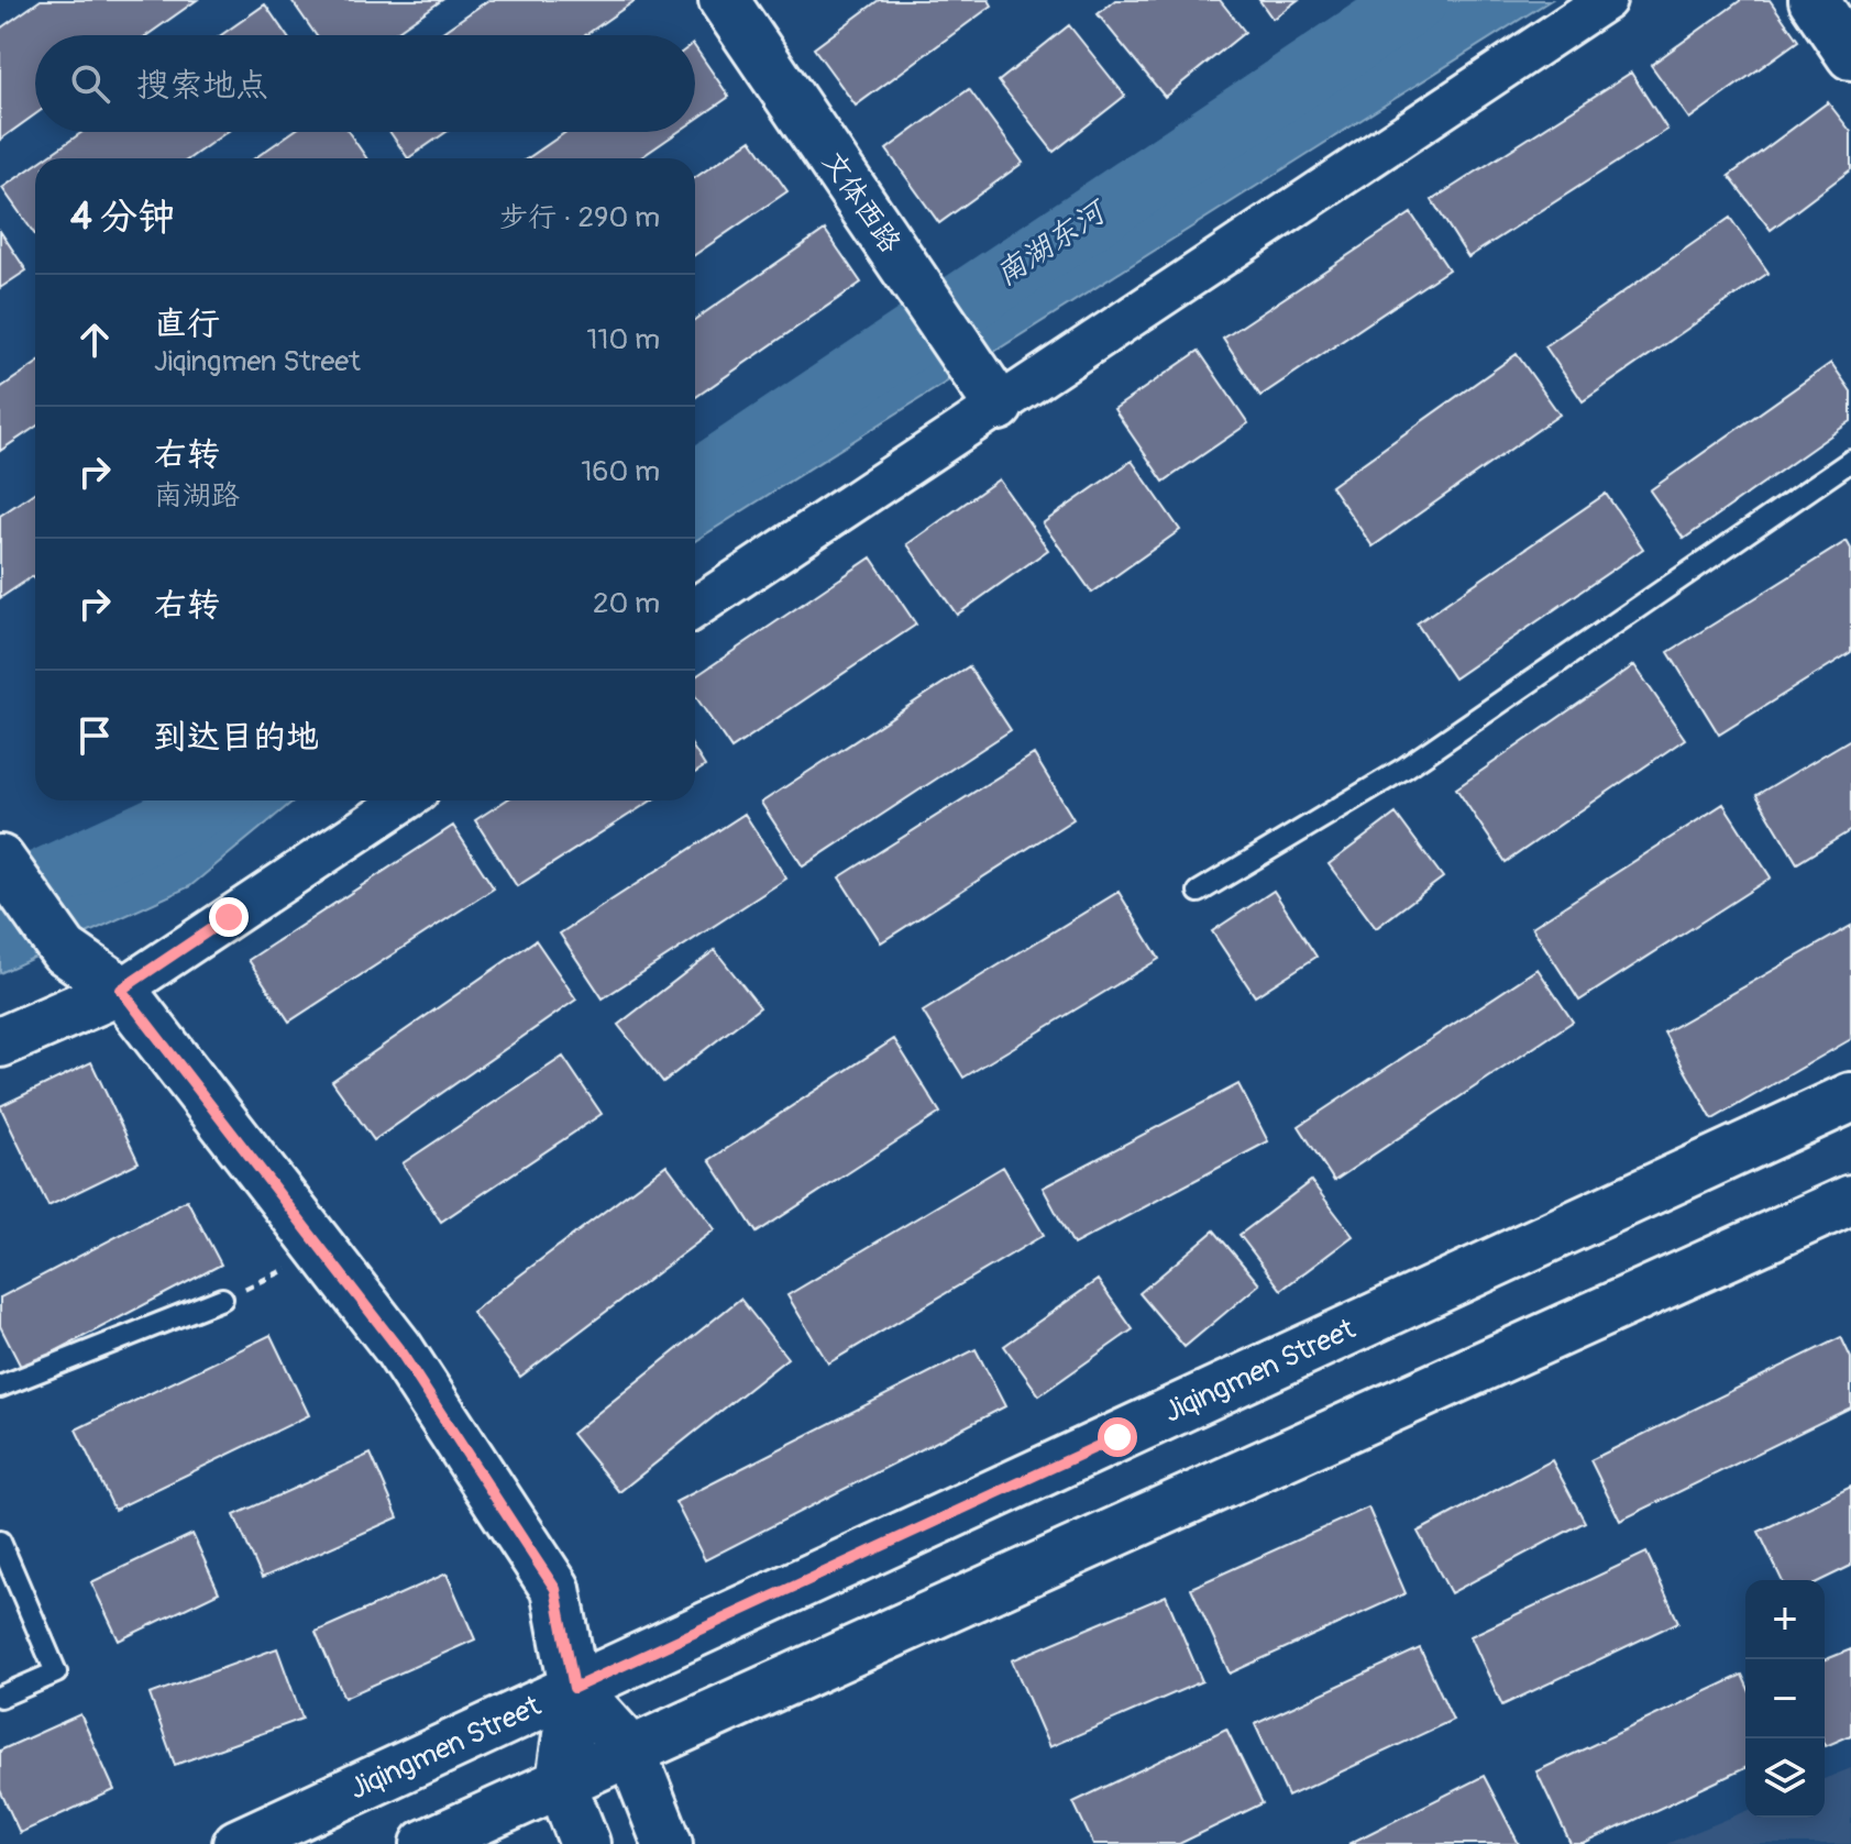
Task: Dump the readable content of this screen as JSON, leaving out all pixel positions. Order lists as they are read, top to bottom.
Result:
{
  "streets": {
    "main road": ["文体西路", "Jiqingmen Street"]
  },
  "water": ["南湖东河"],
  "page": {
    "search": "搜索地点",
    "heading": ["4 分钟", "步行 · 290 m"],
    "list": [
      ["直行", "Jiqingmen Street", "110 m"],
      ["右转", "南湖路", "160 m"],
      ["右转", "20 m"],
      "到达目的地"
    ],
    "map_buttons": ["+", "−"]
  }
}
